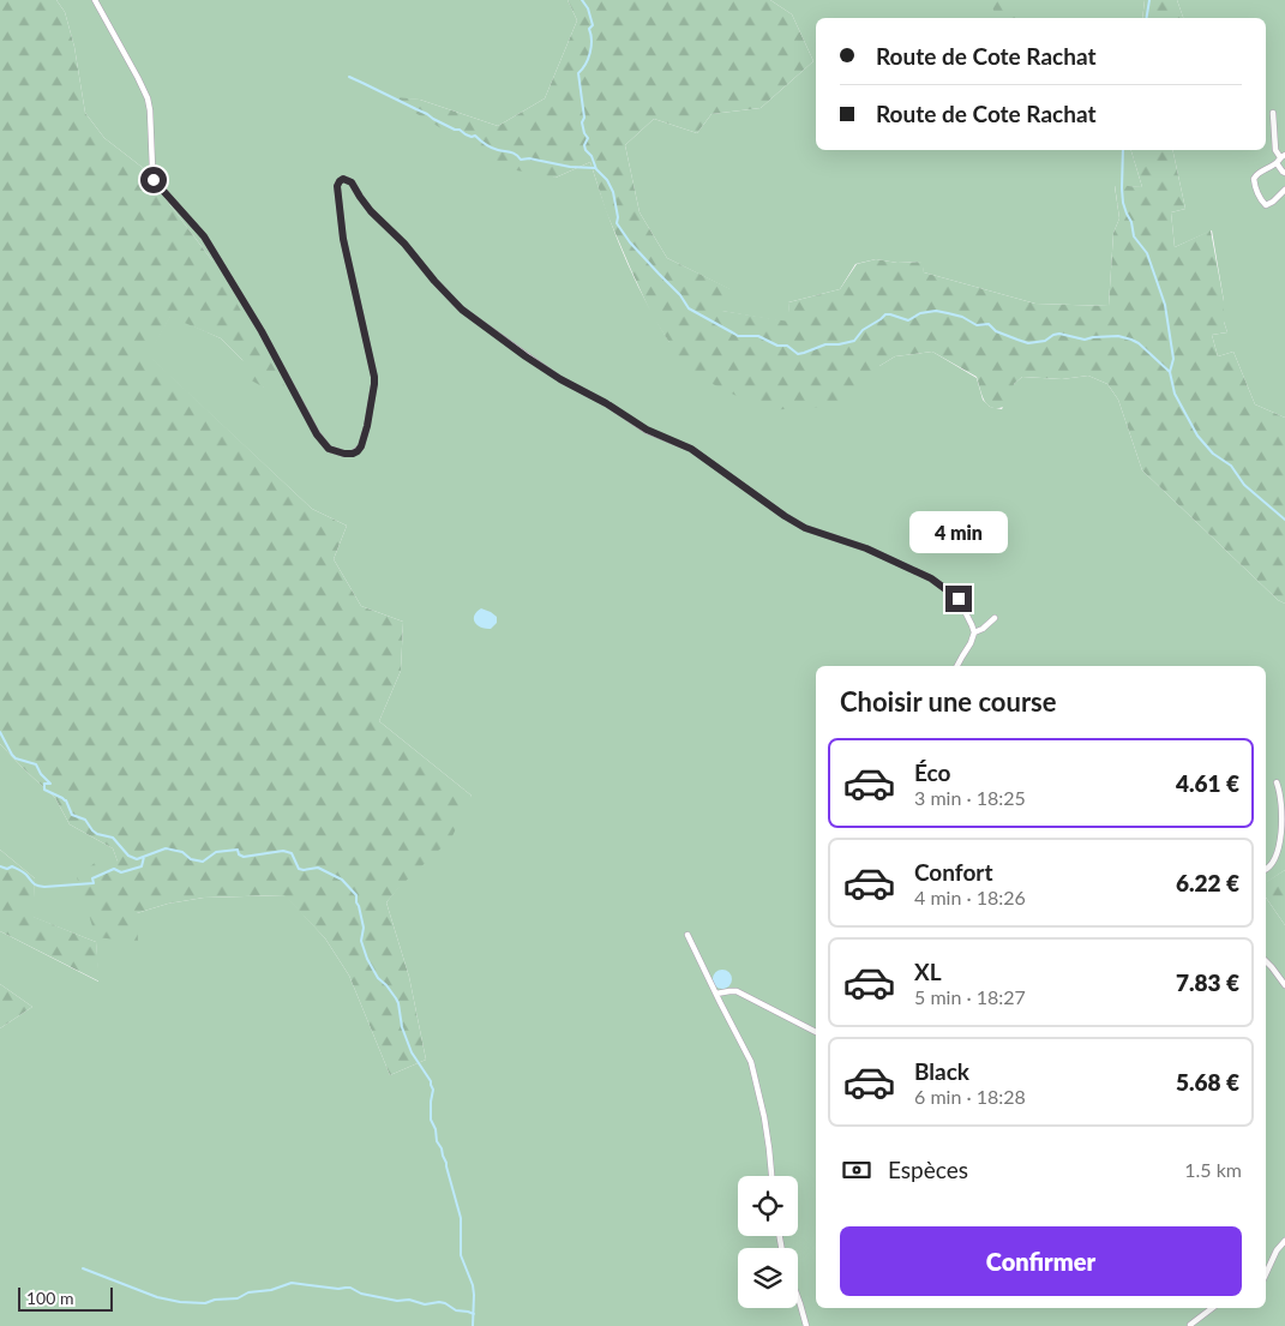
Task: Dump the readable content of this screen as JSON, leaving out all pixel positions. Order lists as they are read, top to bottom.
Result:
{
  "scale_bar": "100 m",
  "page": {
    "banner": ["Route de Cote Rachat", "Route de Cote Rachat"],
    "bubble": "4 min",
    "heading": "Choisir une course",
    "list": [
      {
        "name": "Éco",
        "note": "3 min · 18:25",
        "value": "4.61 €"
      },
      {
        "name": "Confort",
        "note": "4 min · 18:26",
        "value": "6.22 €"
      },
      {
        "name": "XL",
        "note": "5 min · 18:27",
        "value": "7.83 €"
      },
      {
        "name": "Black",
        "note": "6 min · 18:28",
        "value": "5.68 €"
      }
    ],
    "pay": ["Espèces", "1.5 km"],
    "buttons": "Confirmer",
    "scale": "100 m"
  }
}
